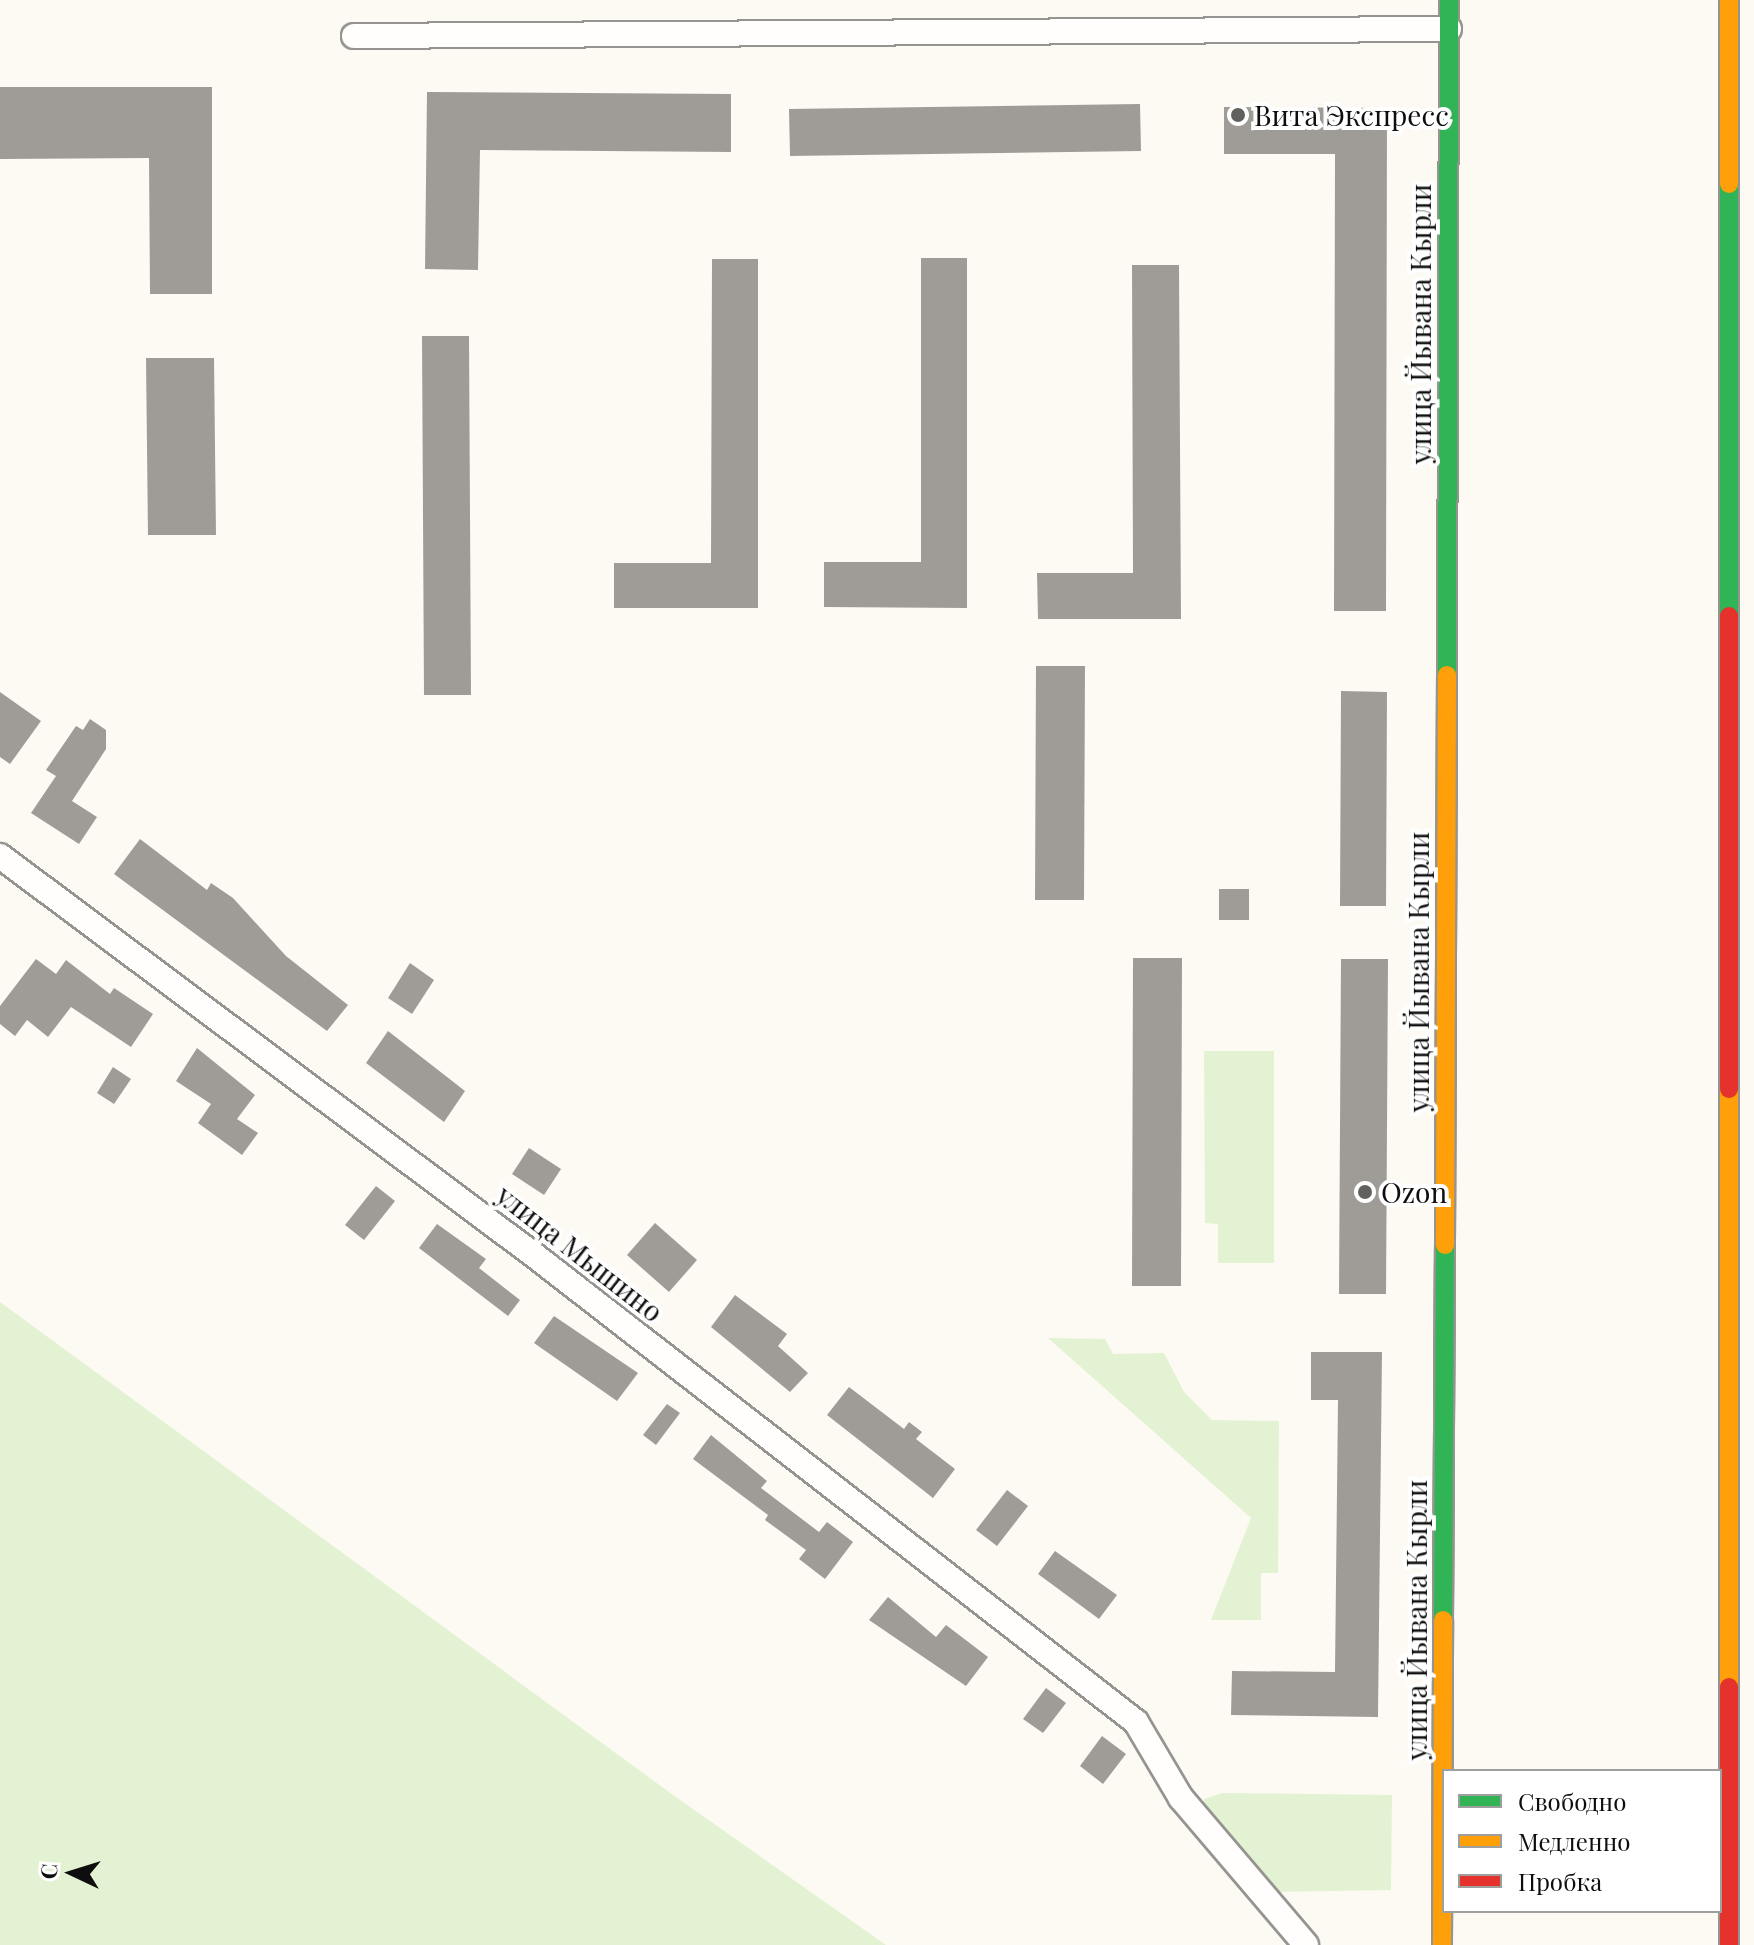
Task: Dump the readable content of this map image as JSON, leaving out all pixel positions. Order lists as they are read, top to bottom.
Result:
{
  "streets": {
    "street": ["улица Йывана Кырли", "улица Мышино"]
  },
  "places": ["Вита Экспресс", "Ozon"],
  "legend": ["Свободно", "Медленно", "Пробка"],
  "north": "left"
}
